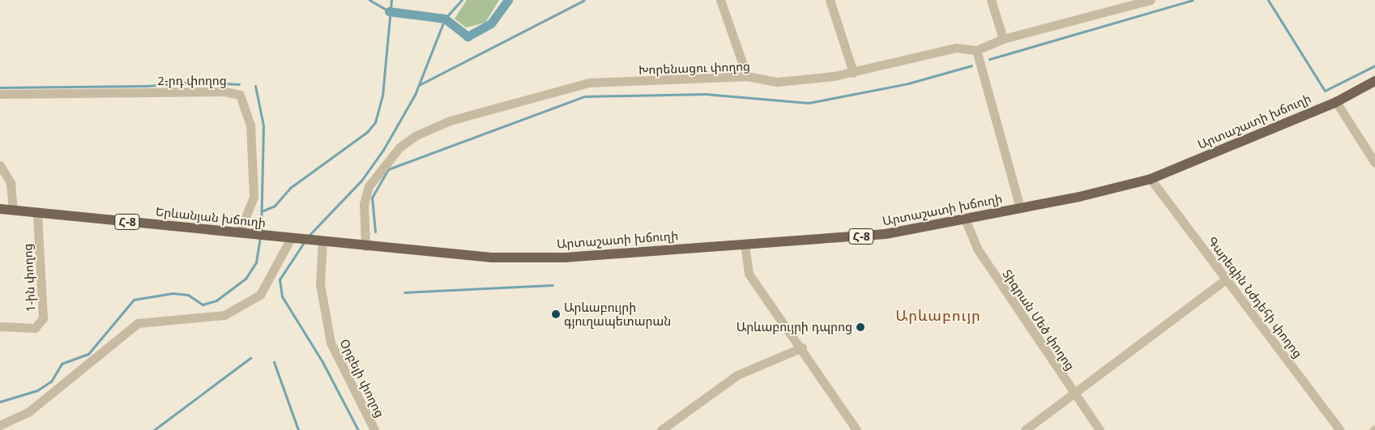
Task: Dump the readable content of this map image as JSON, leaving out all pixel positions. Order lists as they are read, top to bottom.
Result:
{
  "streets": {
    "main road": ["Արտաշատի խճուղի", "Երևանյան խճուղի", "Հ-8"],
    "street": [
      "Խորենացու փողոց",
      "2-րդ փողոց",
      "1-ին փողոց",
      "Գարեգին Նժդեհի փողոց",
      "Տիգրան Մեծ փողոց",
      "Օրբելի փողոց"
    ]
  },
  "crossings": [
    ["Խորենացու փողոց", "Արտաշատի խճուղի"],
    ["2-րդ փողոց", "Երևանյան խճուղի"],
    ["Արտաշատի խճուղի", "Երևանյան խճուղի"],
    ["Արտաշատի խճուղի", "Գարեգին Նժդեհի փողոց"],
    ["Արտաշատի խճուղի", "Տիգրան Մեծ փողոց"],
    ["Արտաշատի խճուղի", "Օրբելի փողոց"],
    ["Երևանյան խճուղի", "1-ին փողոց"],
    ["Երևանյան խճուղի", "Օրբելի փողոց"]
  ],
  "districts": ["Արևաբույր"],
  "places": ["Արևաբույրի գյուղապետարան", "Արևաբույրի դպրոց"]
}
